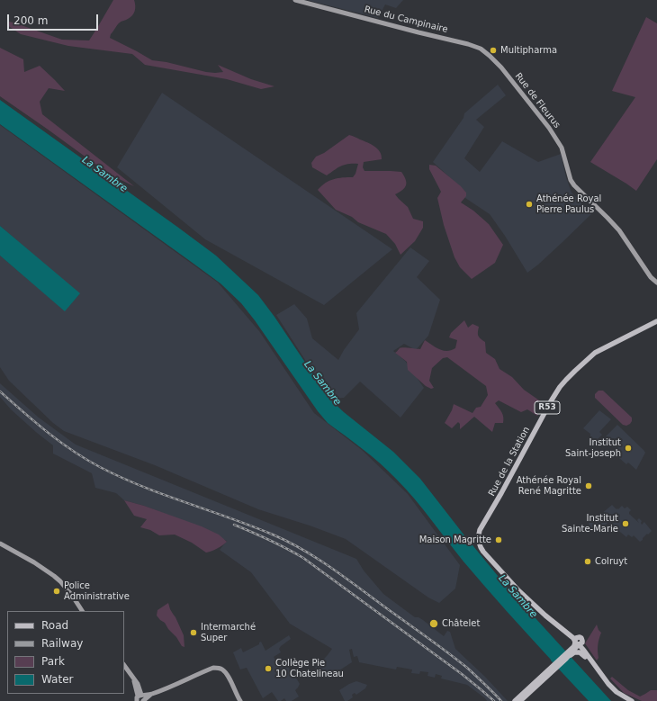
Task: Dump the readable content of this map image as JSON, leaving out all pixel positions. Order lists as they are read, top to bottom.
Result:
{
  "streets": {
    "main road": [
      "Rue du Campinaire",
      "Rue de Fleurus",
      "R53",
      "Rue de la Station"
    ]
  },
  "crossings": [
    ["Rue du Campinaire", "Rue de Fleurus"],
    ["R53", "Rue de la Station"]
  ],
  "water": ["La Sambre"],
  "places": [
    "Multipharma",
    "Athénée Royal Pierre Paulus",
    "Institut Saint-joseph",
    "Athénée Royal René Magritte",
    "Institut Sainte-Marie",
    "Maison Magritte",
    "Colruyt",
    "Police Administrative",
    "Châtelet",
    "Intermarché Super",
    "Collège Pie 10 Chatelineau"
  ],
  "legend": [
    "Road",
    "Railway",
    "Park",
    "Water"
  ],
  "scale_bar": "200 m"
}
